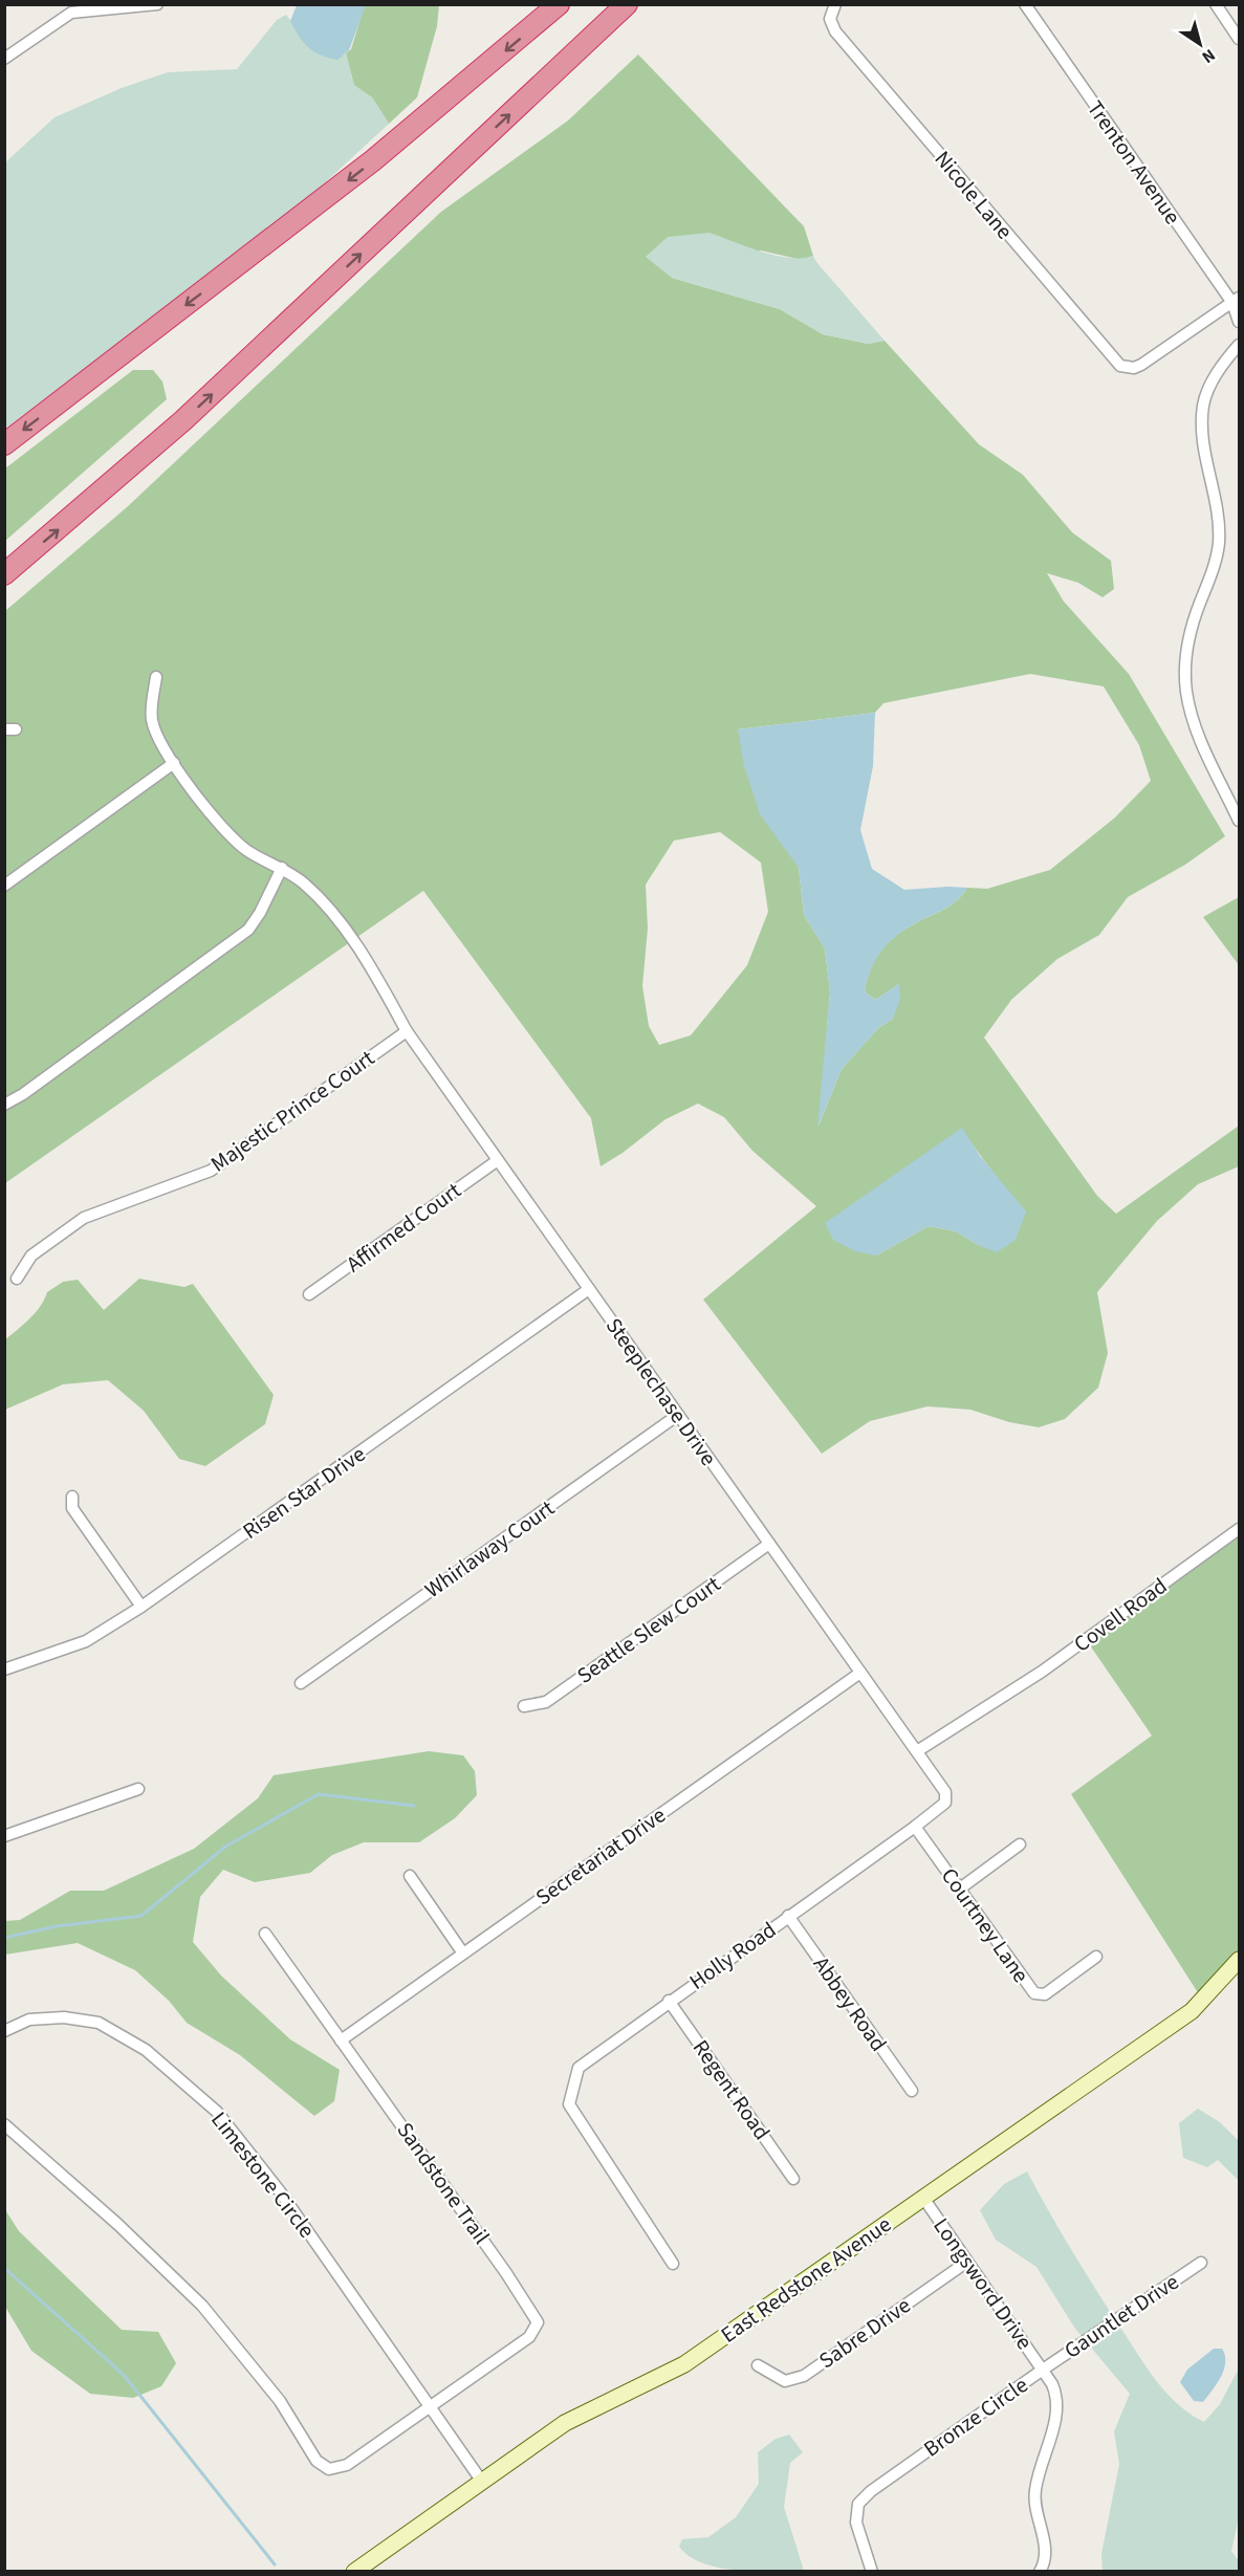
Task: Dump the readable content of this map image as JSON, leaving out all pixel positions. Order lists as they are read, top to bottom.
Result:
{
  "streets": {
    "street": [
      "Trenton Avenue",
      "Nicole Lane",
      "Majestic Prince Court",
      "Affirmed Court",
      "Steeplechase Drive",
      "Risen Star Drive",
      "Whirlaway Court",
      "Covell Road",
      "Seattle Slew Court",
      "Secretariat Drive",
      "Courtney Lane",
      "Holly Road",
      "Abbey Road",
      "Regent Road",
      "Limestone Circle",
      "Sandstone Trail",
      "East Redstone Avenue",
      "Longsword Drive",
      "Gauntlet Drive",
      "Sabre Drive",
      "Bronze Circle"
    ]
  },
  "crossings": [
    ["Trenton Avenue", "Nicole Lane"],
    ["Majestic Prince Court", "Steeplechase Drive"],
    ["Affirmed Court", "Steeplechase Drive"],
    ["Steeplechase Drive", "Risen Star Drive"],
    ["Steeplechase Drive", "Whirlaway Court"],
    ["Steeplechase Drive", "Covell Road"],
    ["Steeplechase Drive", "Seattle Slew Court"],
    ["Steeplechase Drive", "Secretariat Drive"],
    ["Steeplechase Drive", "Holly Road"],
    ["Covell Road", "Holly Road"],
    ["Secretariat Drive", "Sandstone Trail"],
    ["Courtney Lane", "Holly Road"],
    ["Holly Road", "Abbey Road"],
    ["Holly Road", "Regent Road"],
    ["Limestone Circle", "Sandstone Trail"],
    ["Limestone Circle", "East Redstone Avenue"],
    ["East Redstone Avenue", "Longsword Drive"],
    ["Longsword Drive", "Gauntlet Drive"],
    ["Longsword Drive", "Sabre Drive"],
    ["Longsword Drive", "Bronze Circle"],
    ["Gauntlet Drive", "Bronze Circle"]
  ],
  "north": "bottom right"
}
